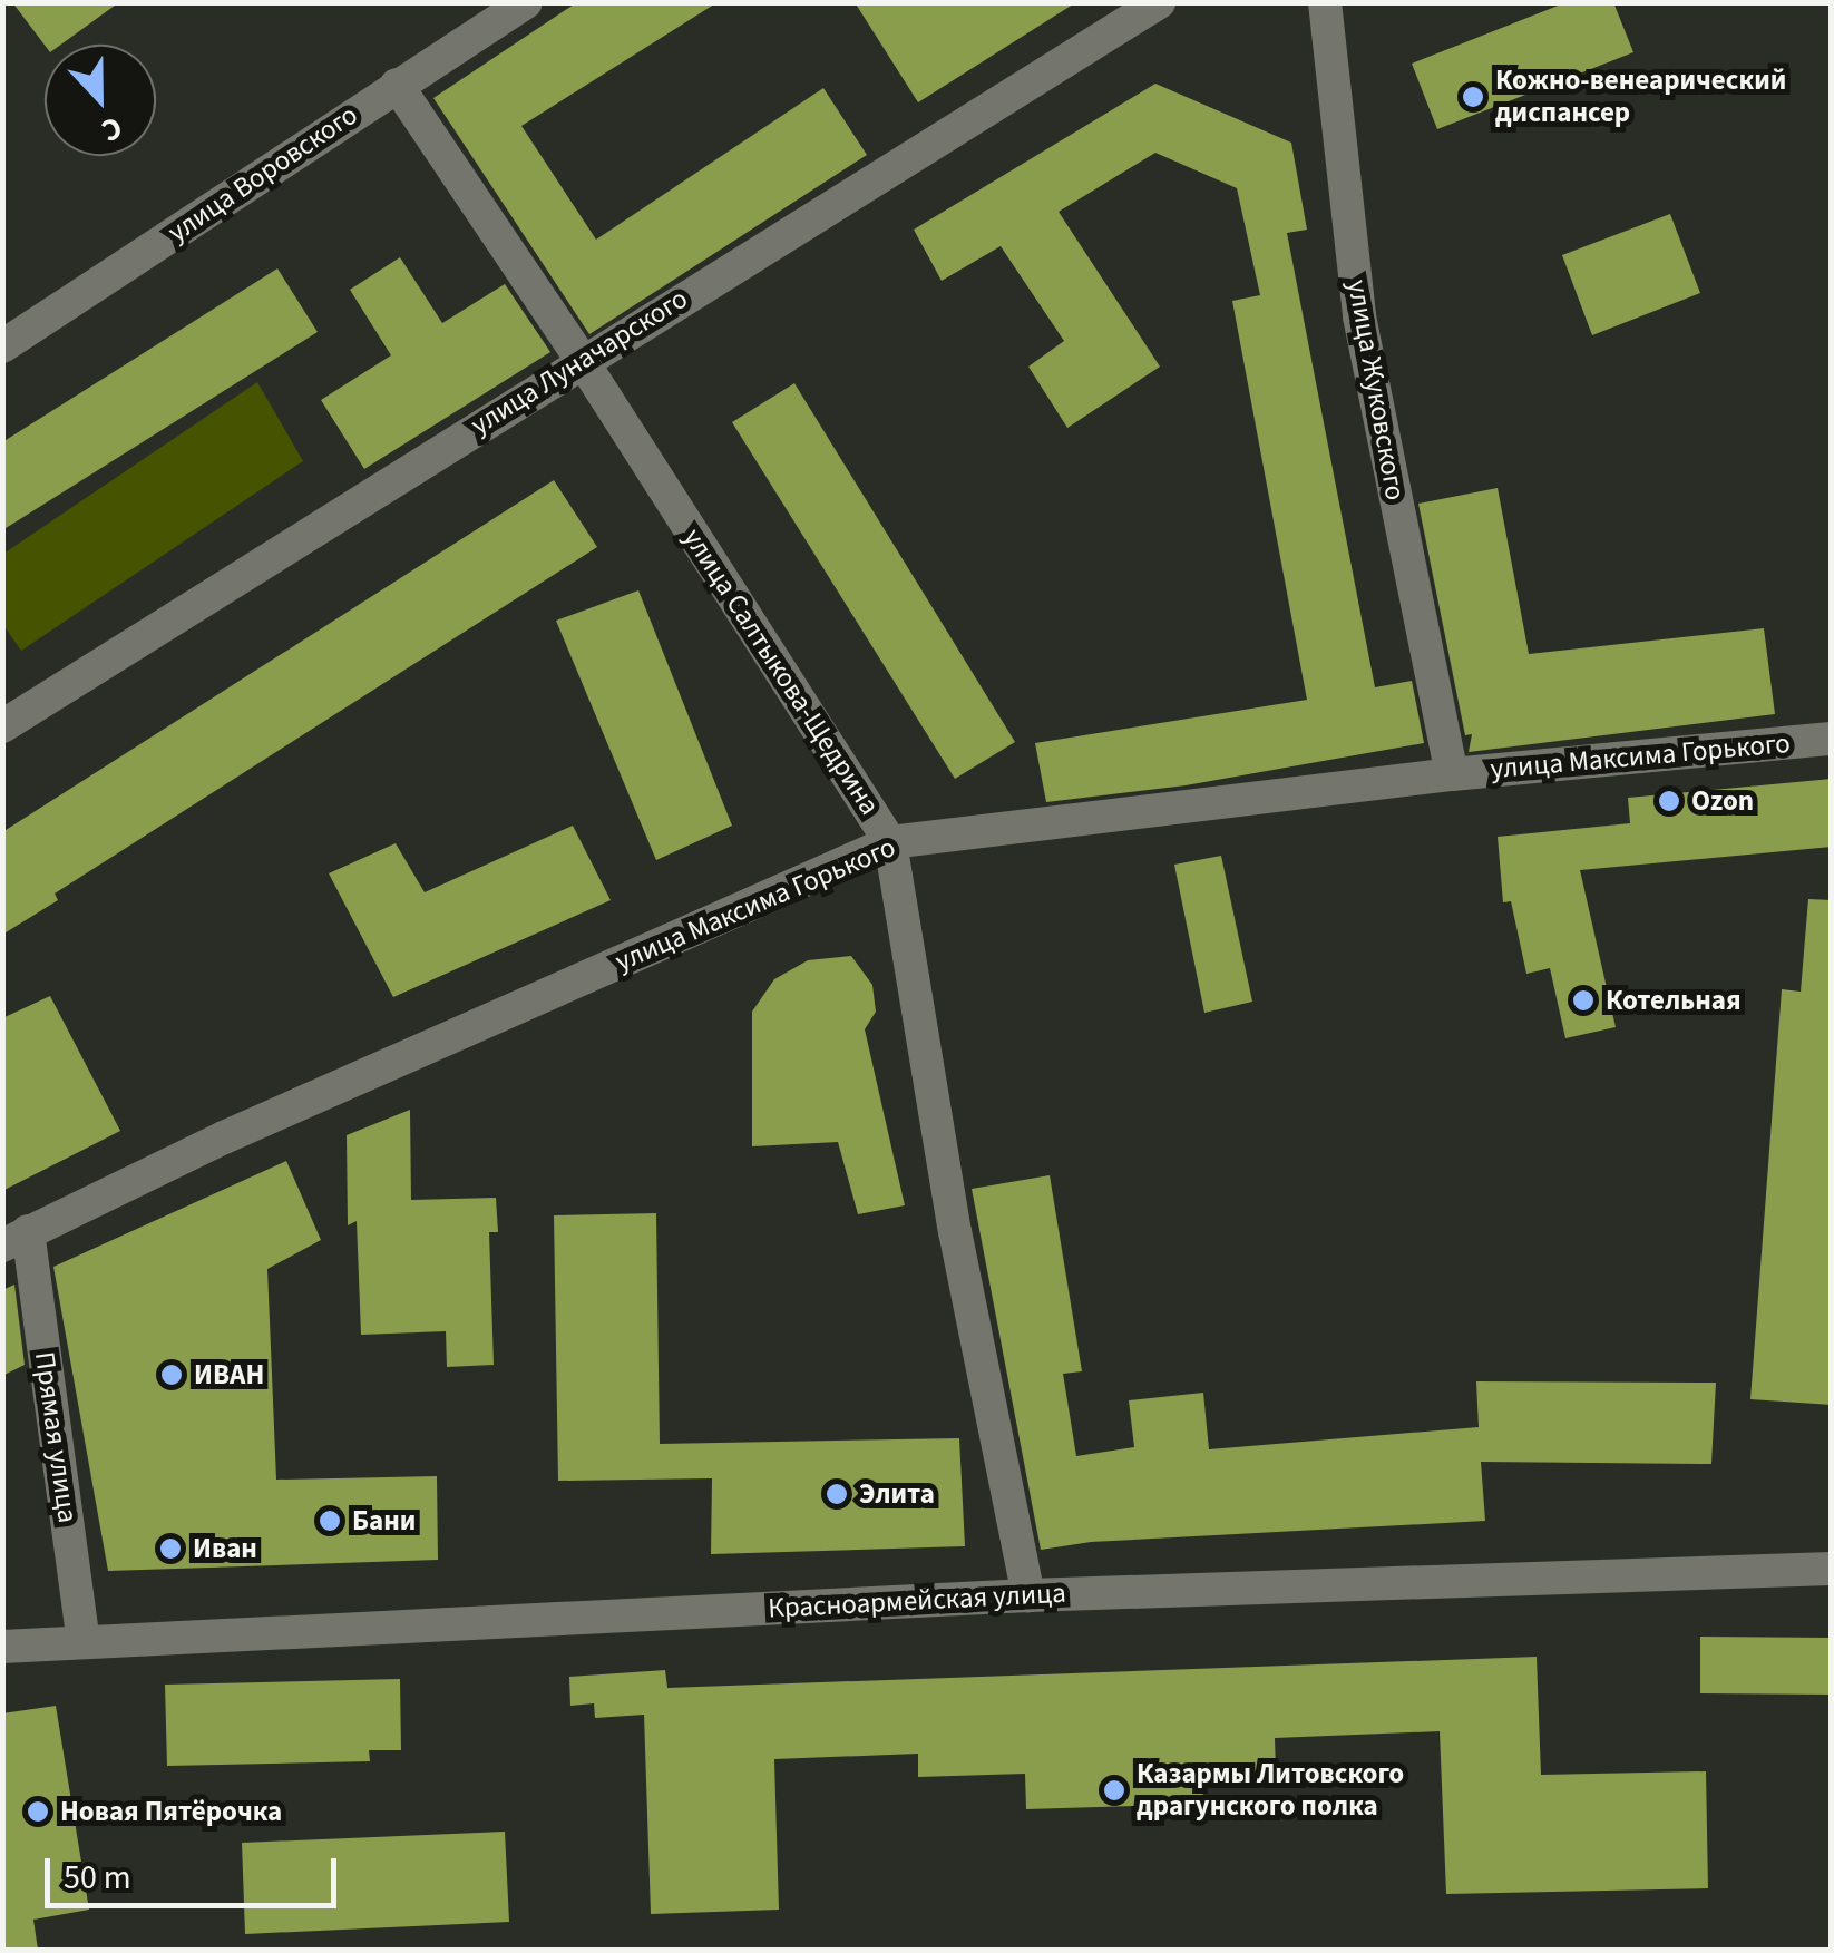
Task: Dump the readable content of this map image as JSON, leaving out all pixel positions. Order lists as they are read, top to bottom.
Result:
{
  "streets": {
    "street": [
      "улица Воровского",
      "улица Луначарского",
      "улица Жуковского",
      "улица Салтыкова-Щедрина",
      "улица Максима Горького",
      "Прямая улица",
      "Красноармейская улица"
    ]
  },
  "crossings": [
    ["улица Воровского", "улица Салтыкова-Щедрина"],
    ["улица Луначарского", "улица Салтыкова-Щедрина"],
    ["улица Жуковского", "улица Максима Горького"],
    ["улица Салтыкова-Щедрина", "улица Максима Горького"],
    ["улица Салтыкова-Щедрина", "Красноармейская улица"],
    ["улица Максима Горького", "Прямая улица"],
    ["Прямая улица", "Красноармейская улица"]
  ],
  "places": [
    "Кожно-венеарический диспансер",
    "Ozon",
    "Котельная",
    "ИВАН",
    "Элита",
    "Бани",
    "Иван",
    "Казармы Литовского драгунского полка",
    "Новая Пятёрочка"
  ],
  "scale_bar": "50 m",
  "north": "bottom"
}
